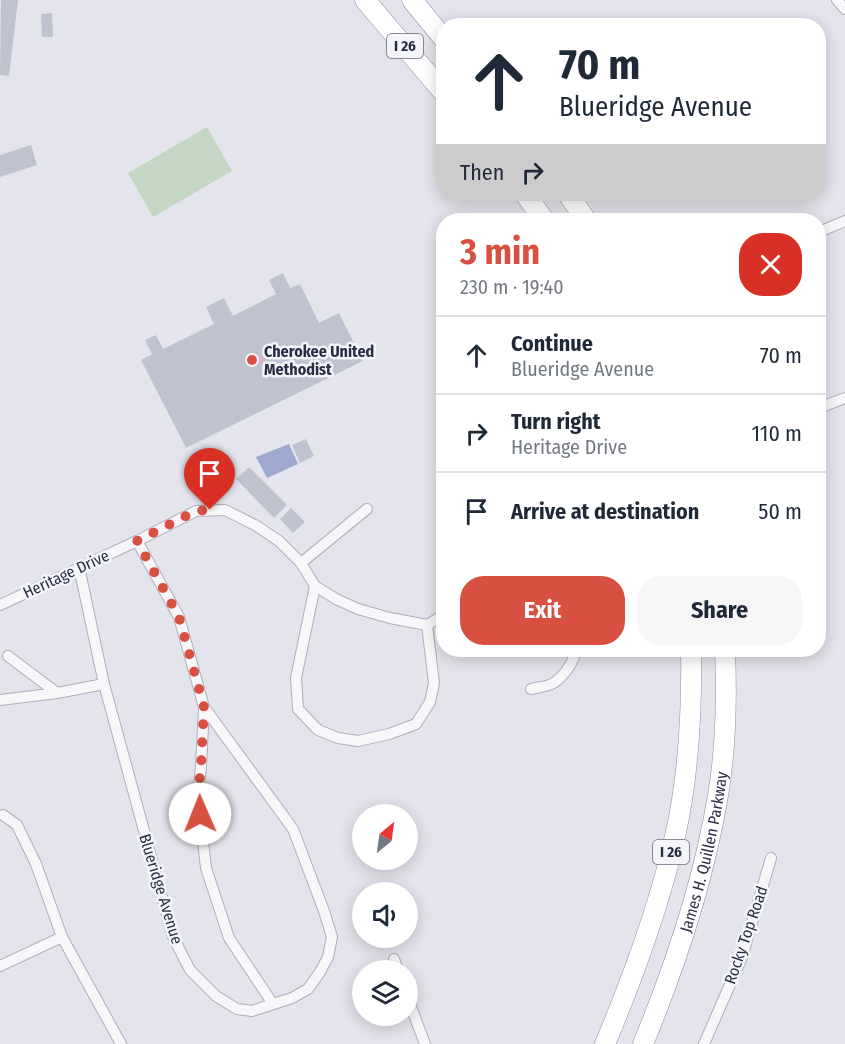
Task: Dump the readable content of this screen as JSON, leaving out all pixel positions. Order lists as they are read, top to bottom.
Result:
{
  "streets": {
    "highway": ["I 26", "James H. Quillen Parkway"],
    "street": ["Heritage Drive", "Blueridge Avenue", "Rocky Top Road"]
  },
  "crossings": [
    ["Heritage Drive", "Blueridge Avenue"]
  ],
  "places": ["Cherokee United Methodist"],
  "north": "top right",
  "page": {
    "turn": ["70 m", "Blueridge Avenue"],
    "then": "Then",
    "heading": ["3 min", "230 m · 19:40"],
    "list": [
      {
        "name": "Continue",
        "note": "Blueridge Avenue",
        "value": "70 m"
      },
      {
        "name": "Turn right",
        "note": "Heritage Drive",
        "value": "110 m"
      },
      {
        "name": "Arrive at destination",
        "value": "50 m"
      }
    ],
    "buttons": ["Exit", "Share"]
  }
}
